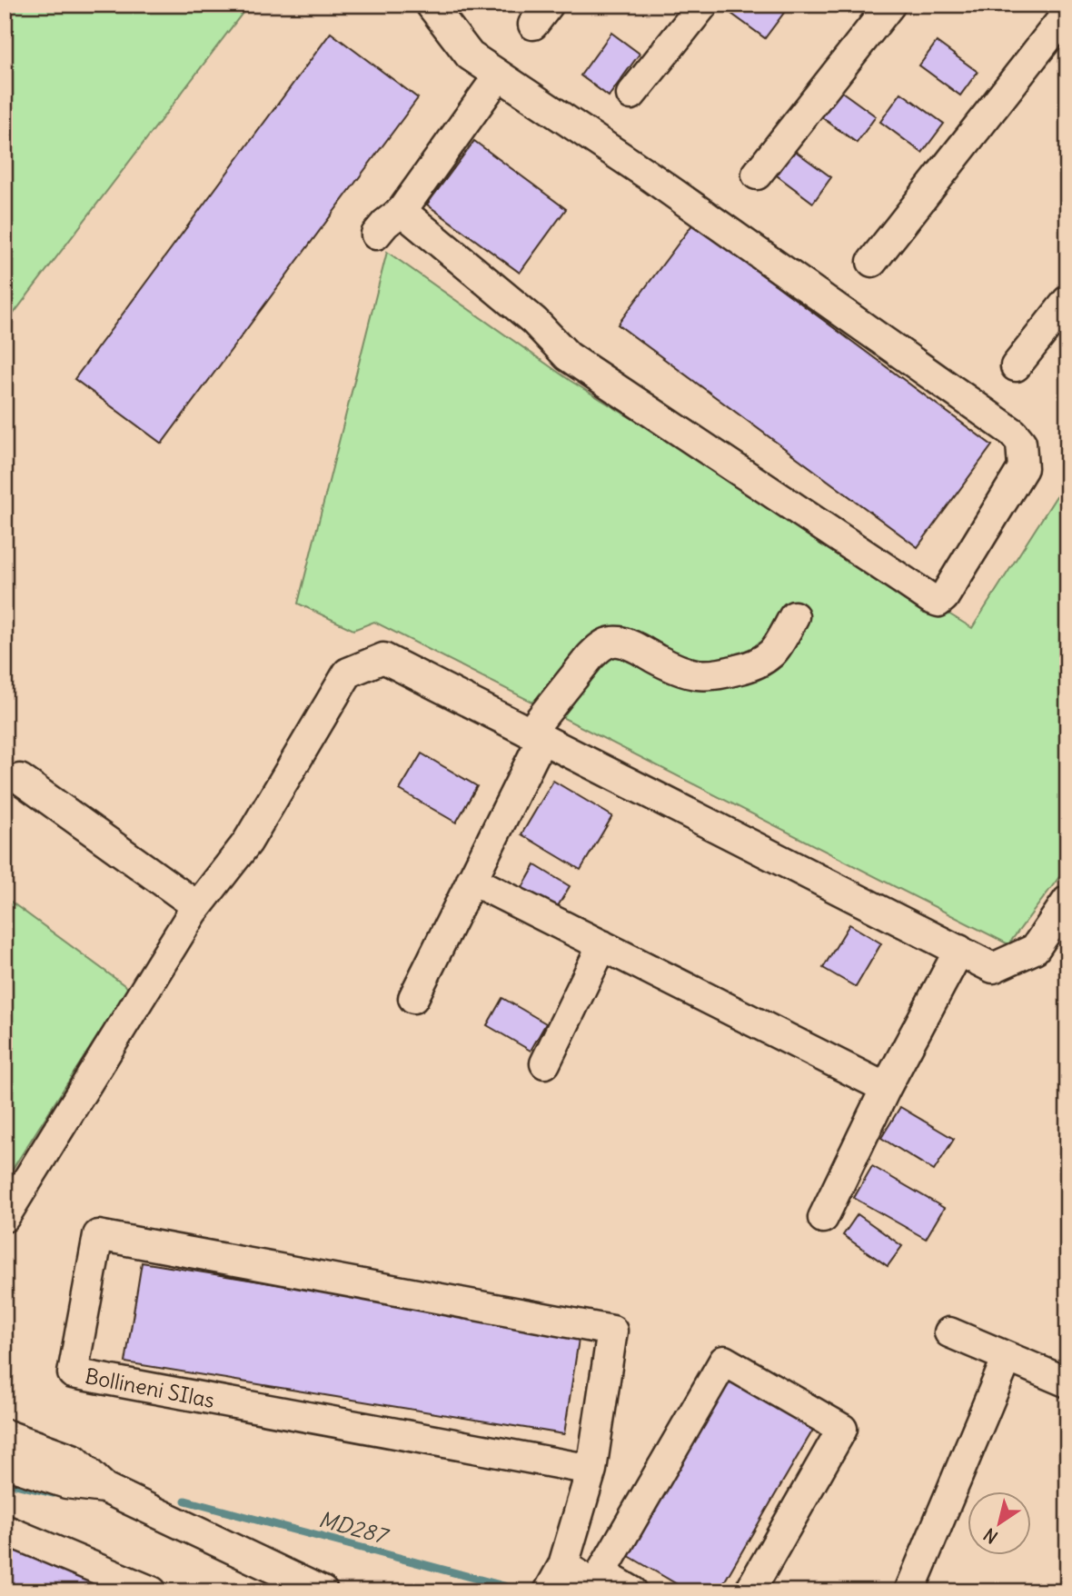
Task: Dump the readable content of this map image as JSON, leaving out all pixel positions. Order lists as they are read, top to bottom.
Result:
{
  "streets": {
    "street": ["Bollineni SIlas"]
  },
  "water": ["MD287"],
  "north": "bottom left"
}
